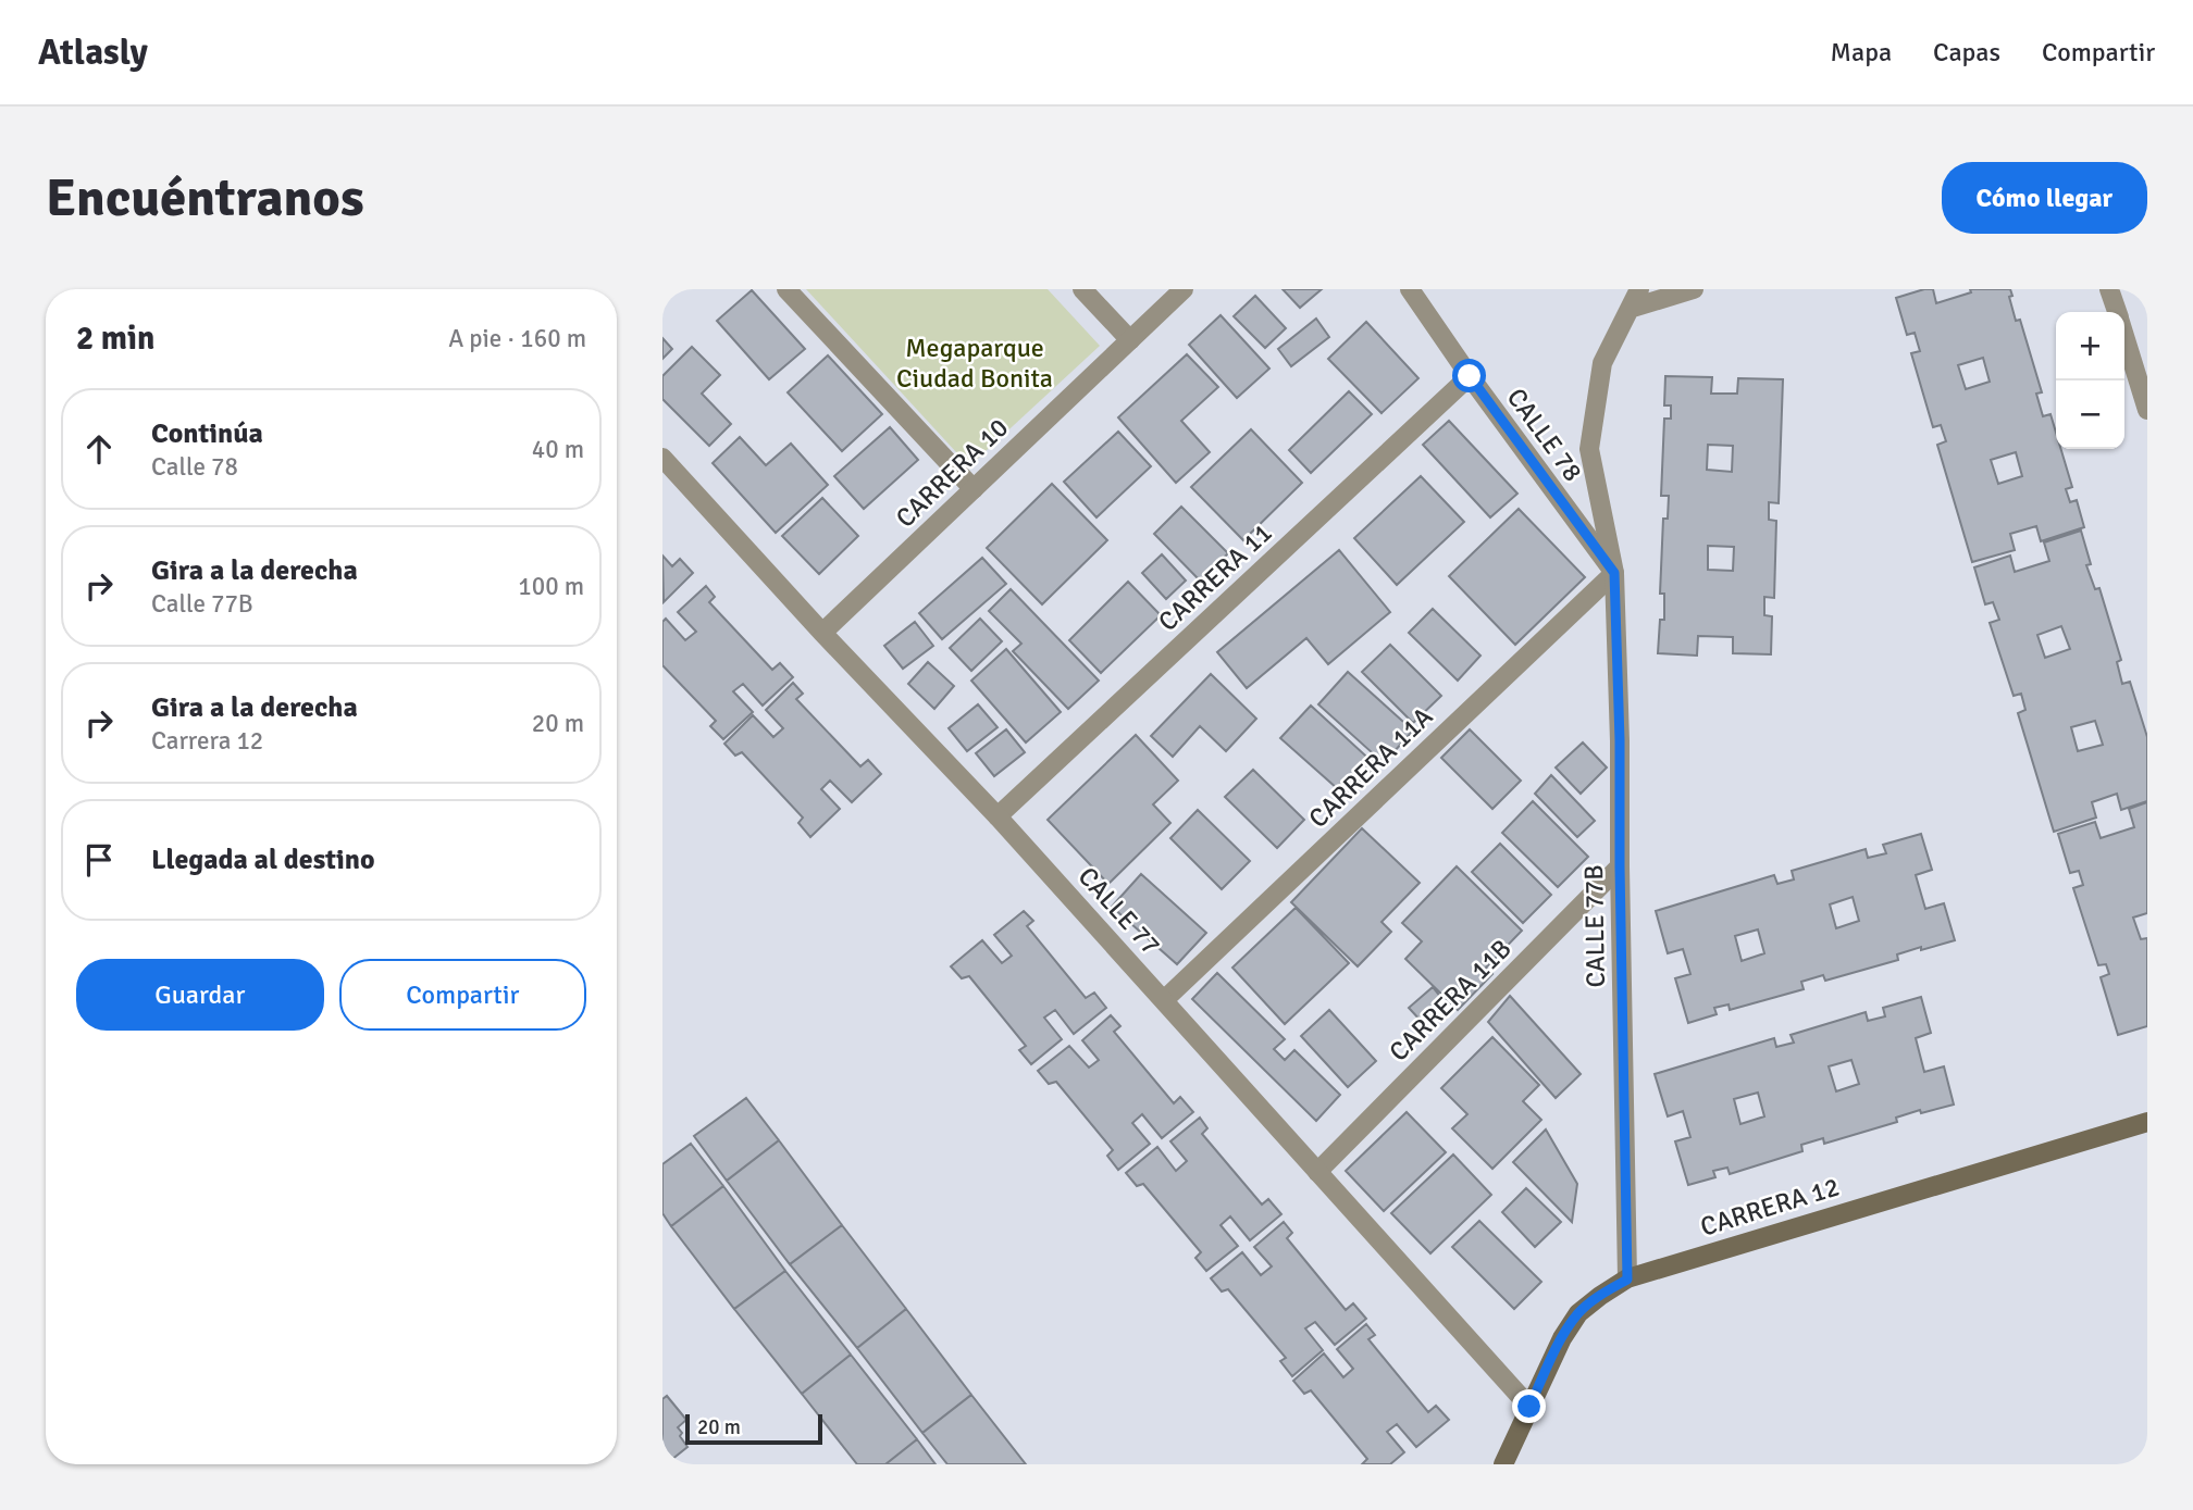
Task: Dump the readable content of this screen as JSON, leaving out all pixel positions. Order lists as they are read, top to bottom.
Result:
{
  "streets": {
    "main road": ["CARRERA 12"],
    "street": [
      "CALLE 78",
      "CARRERA 10",
      "CARRERA 11",
      "CARRERA 11A",
      "CALLE 77",
      "CALLE 77B",
      "CARRERA 11B"
    ]
  },
  "crossings": [
    ["CALLE 78", "CARRERA 11"],
    ["CALLE 78", "CARRERA 11A"],
    ["CALLE 78", "CALLE 77B"],
    ["CARRERA 10", "CALLE 77"],
    ["CARRERA 11", "CALLE 77"],
    ["CARRERA 11A", "CALLE 77"],
    ["CARRERA 11A", "CALLE 77B"],
    ["CALLE 77", "CARRERA 11B"],
    ["CALLE 77", "CARRERA 12"],
    ["CALLE 77B", "CARRERA 11B"],
    ["CALLE 77B", "CARRERA 12"]
  ],
  "parks": ["Megaparque Ciudad Bonita"],
  "scale_bar": "20 m",
  "page": {
    "header": "Atlasly",
    "nav": ["Mapa", "Capas", "Compartir"],
    "buttons": [
      "Cómo llegar",
      ["Guardar", "Compartir"]
    ],
    "title": "Encuéntranos",
    "heading": ["2 min", "A pie · 160 m"],
    "map_buttons": ["+", "−"],
    "list": [
      ["Continúa", "Calle 78", "40 m"],
      ["Gira a la derecha", "Calle 77B", "100 m"],
      ["Gira a la derecha", "Carrera 12", "20 m"],
      "Llegada al destino"
    ],
    "scale": "20 m"
  }
}
